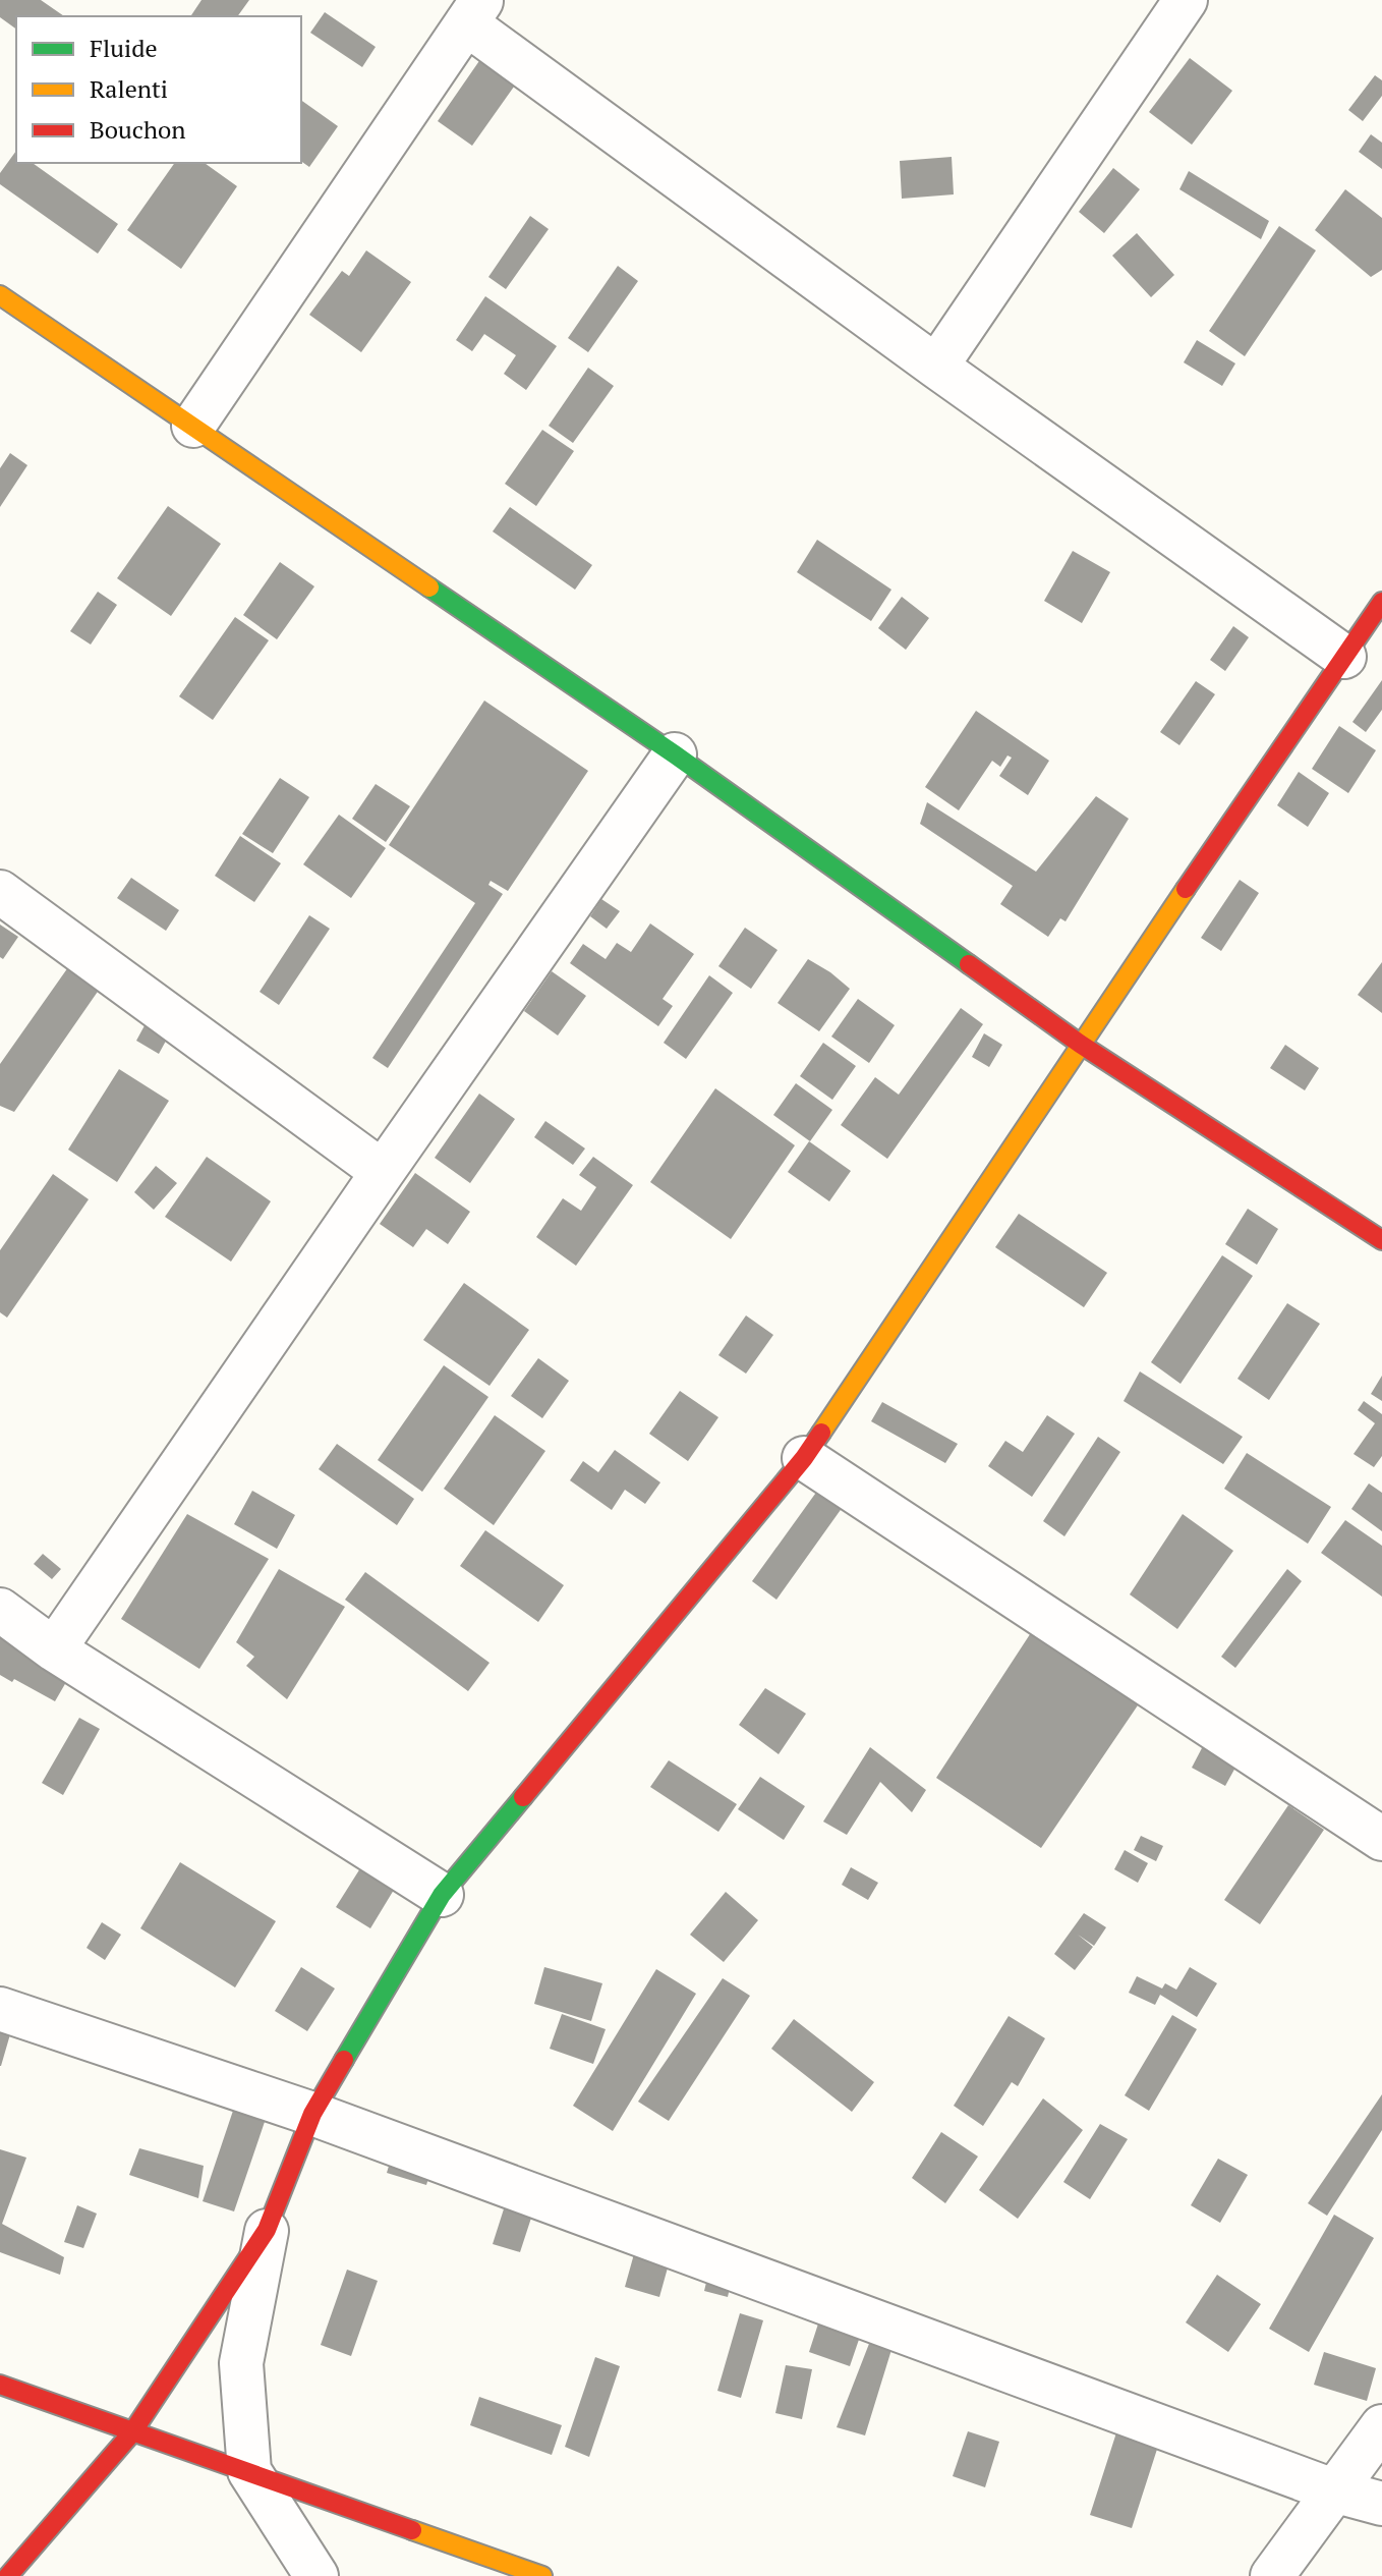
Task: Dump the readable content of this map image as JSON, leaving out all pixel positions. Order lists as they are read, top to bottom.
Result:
{
  "legend": ["Fluide", "Ralenti", "Bouchon"]
}
